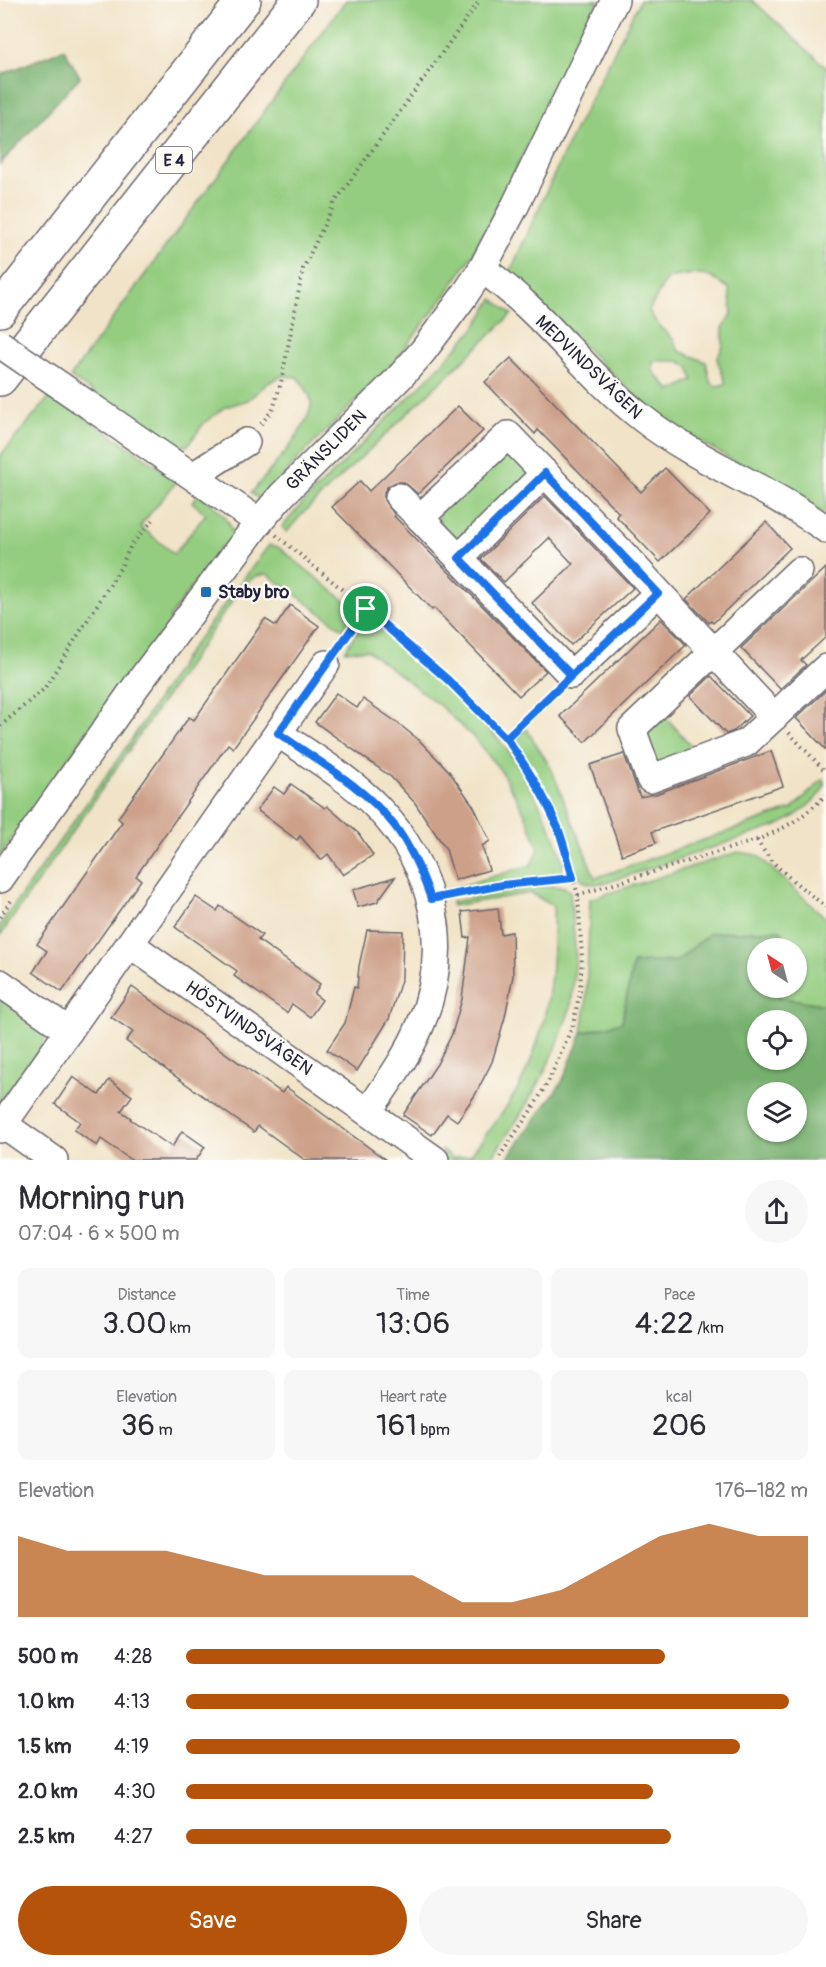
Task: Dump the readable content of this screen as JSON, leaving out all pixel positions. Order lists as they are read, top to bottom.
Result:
{
  "streets": {
    "highway": ["E 4"],
    "street": ["MEDVINDSVÄGEN", "GRÄNSLIDEN", "HÖSTVINDSVÄGEN"]
  },
  "crossings": [
    ["MEDVINDSVÄGEN", "GRÄNSLIDEN"]
  ],
  "places": {
    "transit": ["Staby bro"]
  },
  "north": "top left",
  "page": {
    "heading": ["Morning run", "07:04 · 6 × 500 m"],
    "stats": [
      ["Distance", "3.00 km"],
      ["Time", "13:06"],
      ["Pace", "4:22 /km"],
      ["Elevation", "36 m"],
      ["Heart rate", "161 bpm"],
      ["kcal", "206"]
    ],
    "chart": ["Elevation", "176–182 m"],
    "list": [
      {
        "name": "500 m",
        "note": "4:28"
      },
      {
        "name": "1.0 km",
        "note": "4:13"
      },
      {
        "name": "1.5 km",
        "note": "4:19"
      },
      {
        "name": "2.0 km",
        "note": "4:30"
      },
      {
        "name": "2.5 km",
        "note": "4:27"
      }
    ],
    "buttons": ["Save", "Share"]
  }
}
